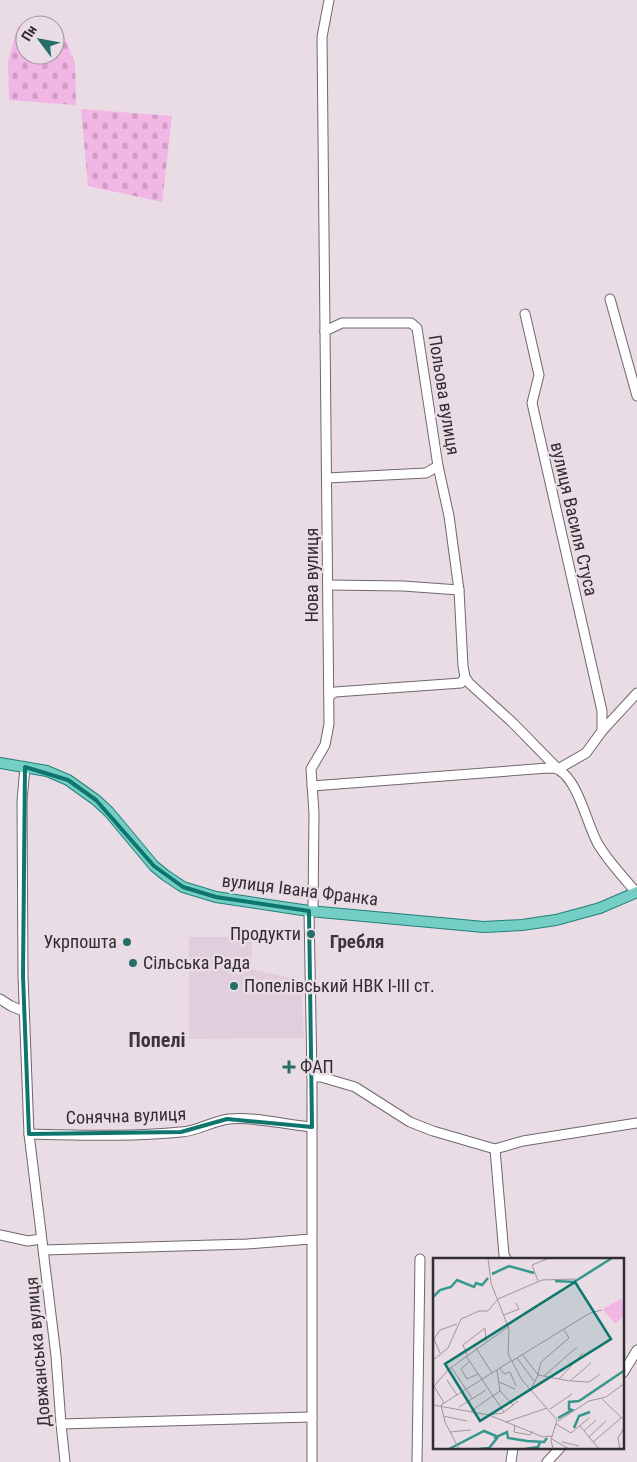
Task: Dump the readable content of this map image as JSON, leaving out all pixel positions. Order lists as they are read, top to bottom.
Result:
{
  "streets": {
    "main road": ["вулиця Івана Франка"],
    "street": [
      "Польова вулиця",
      "вулиця Василя Стуса",
      "Нова вулиця",
      "Сонячна вулиця",
      "Довжанська вулиця"
    ]
  },
  "crossings": [
    ["Польова вулиця", "Нова вулиця"],
    ["Нова вулиця", "вулиця Івана Франка"],
    ["вулиця Івана Франка", "Довжанська вулиця"],
    ["Сонячна вулиця", "Довжанська вулиця"]
  ],
  "districts": ["Гребля", "Попелі"],
  "places": {
    "other": [
      "Продукти",
      "Укрпошта",
      "Сільська Рада",
      "Попелівський НВК І-ІІІ ст."
    ],
    "health": ["ФАП"]
  },
  "north": "top left"
}
